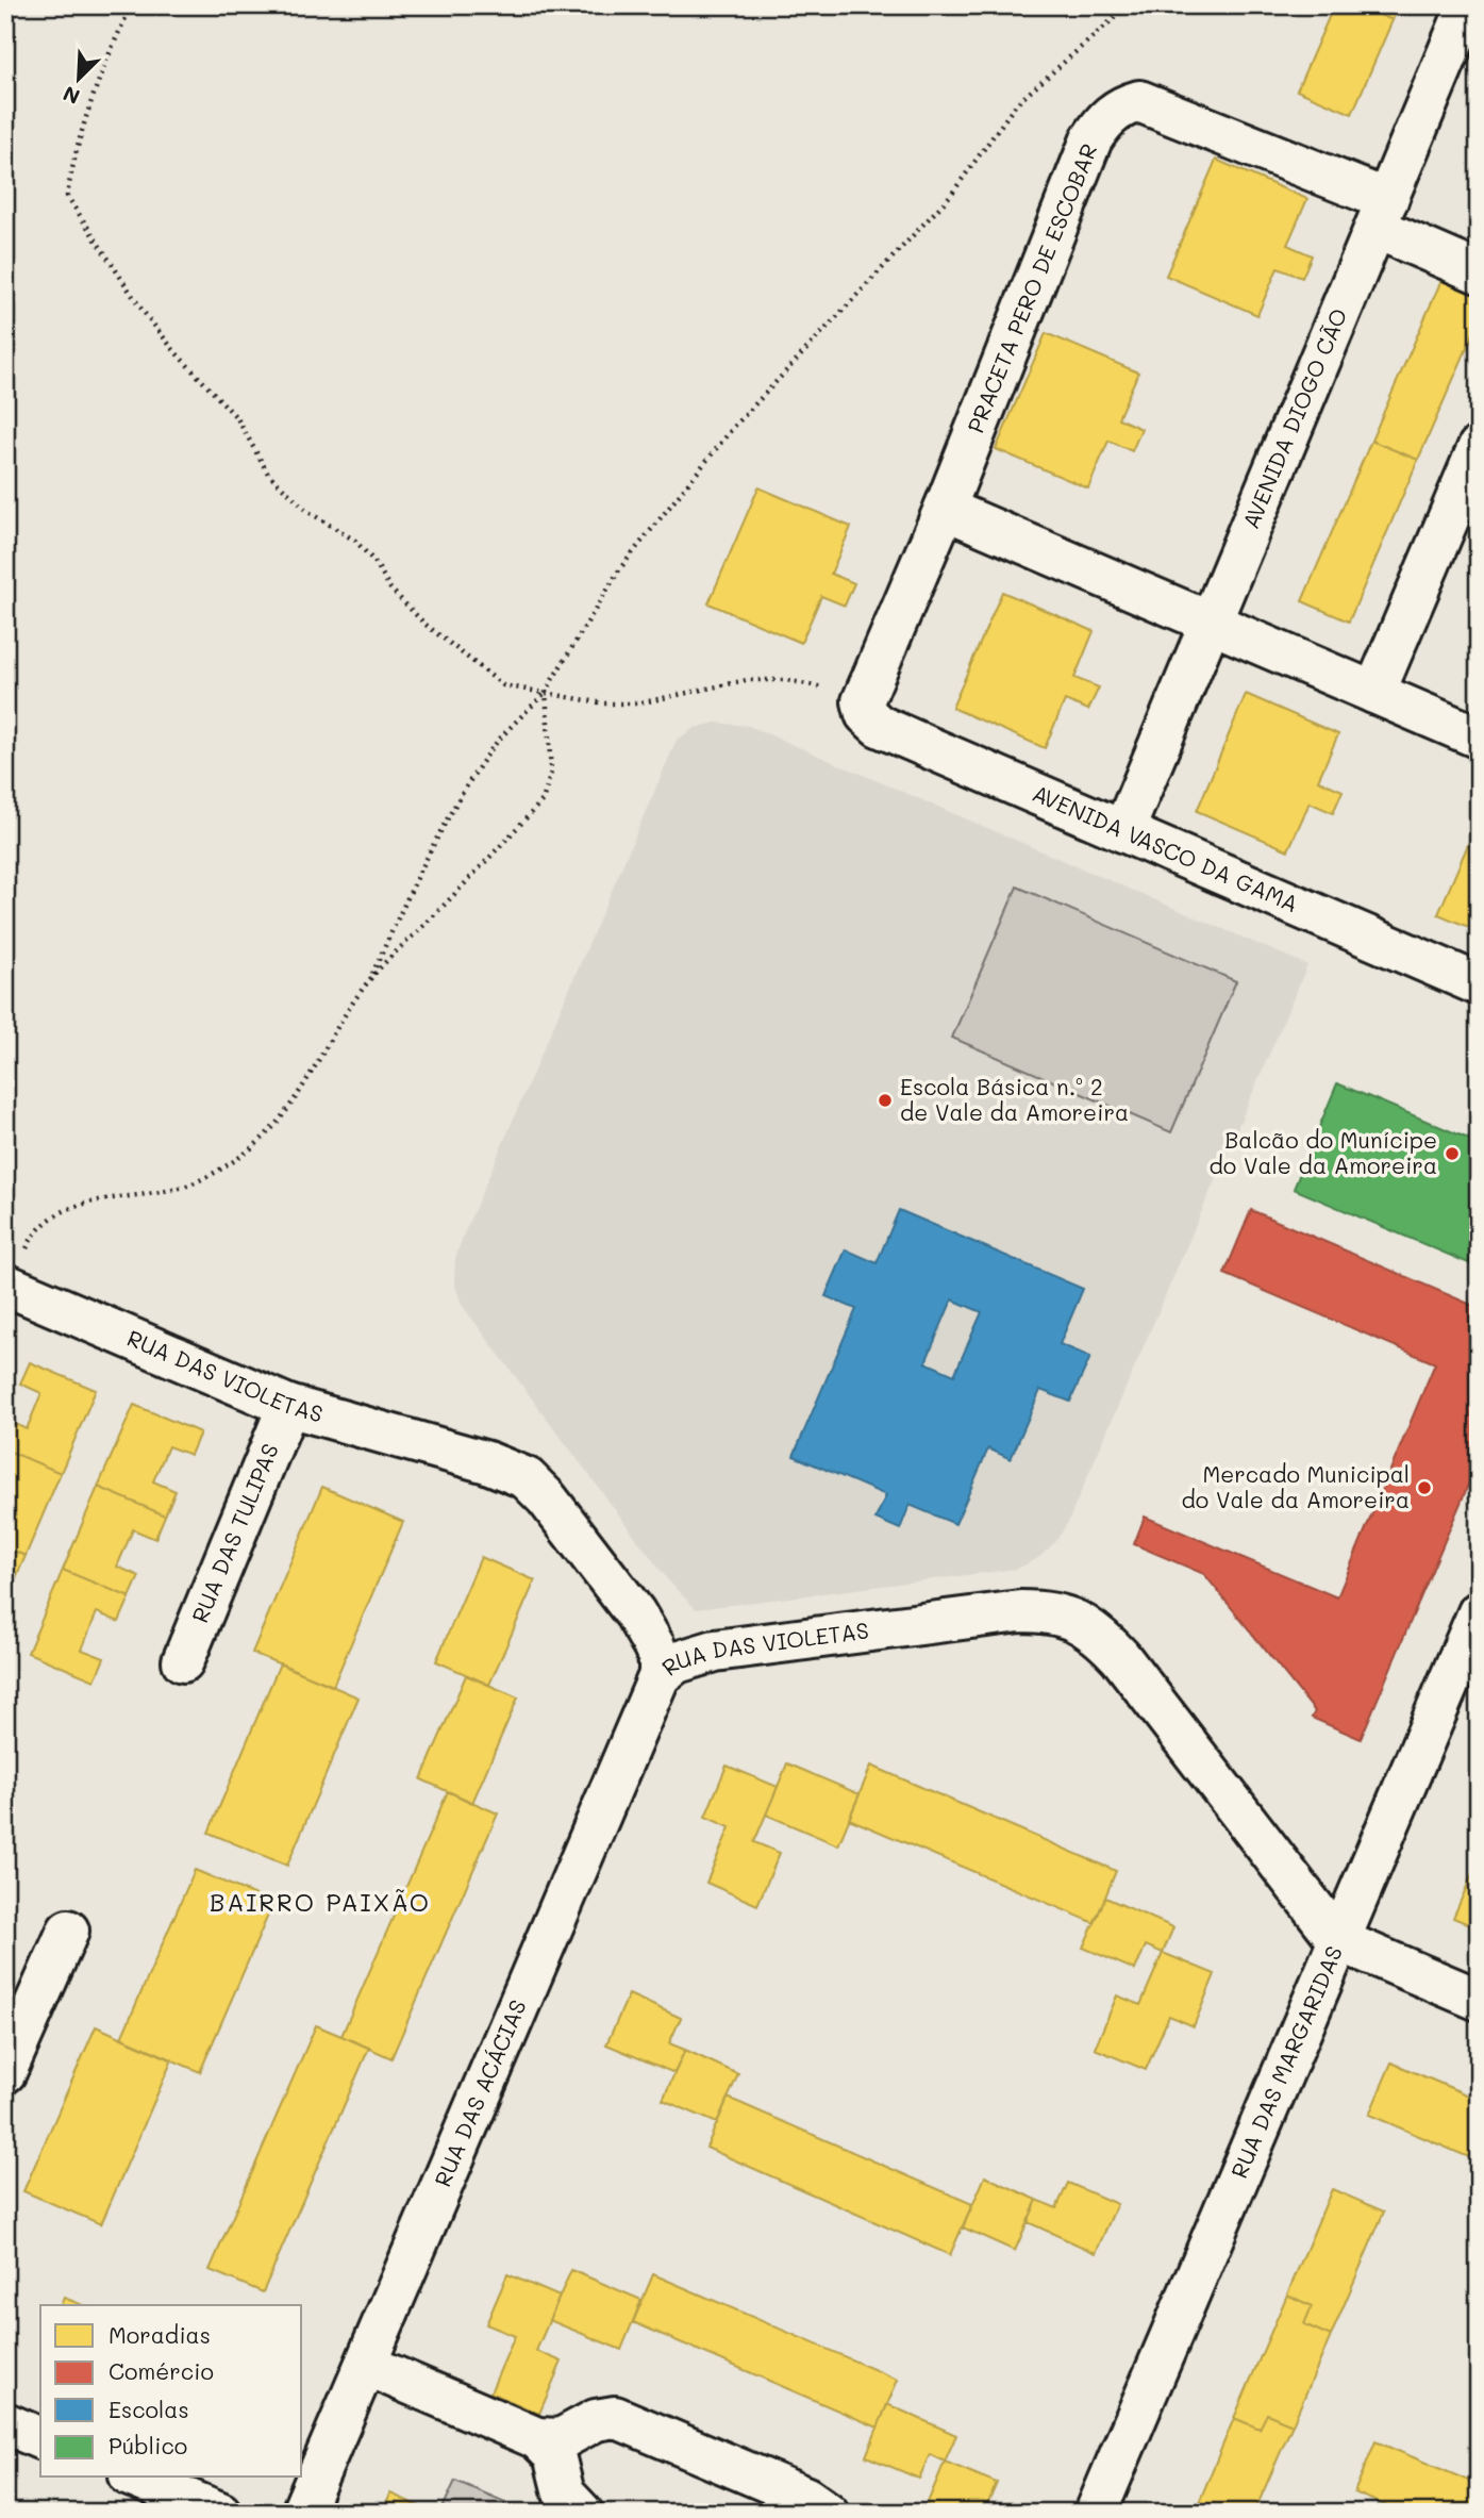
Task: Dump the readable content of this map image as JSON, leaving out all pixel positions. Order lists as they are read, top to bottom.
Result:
{
  "streets": {
    "street": [
      "PRACETA PERO DE ESCOBAR",
      "AVENIDA DIOGO CÃO",
      "AVENIDA VASCO DA GAMA",
      "RUA DAS VIOLETAS",
      "RUA DAS TULIPAS",
      "RUA DAS MARGARIDAS",
      "RUA DAS ACÁCIAS"
    ]
  },
  "crossings": [
    ["PRACETA PERO DE ESCOBAR", "AVENIDA DIOGO CÃO"],
    ["PRACETA PERO DE ESCOBAR", "AVENIDA VASCO DA GAMA"],
    ["AVENIDA DIOGO CÃO", "AVENIDA VASCO DA GAMA"],
    ["RUA DAS VIOLETAS", "RUA DAS TULIPAS"],
    ["RUA DAS VIOLETAS", "RUA DAS MARGARIDAS"],
    ["RUA DAS VIOLETAS", "RUA DAS ACÁCIAS"]
  ],
  "districts": ["BAIRRO PAIXÃO"],
  "places": ["Escola Básica n.º 2 de Vale da Amoreira", "Balcão do Munícipe do Vale da Amoreira", "Mercado Municipal do Vale da Amoreira"],
  "legend": [
    "Moradias",
    "Comércio",
    "Escolas",
    "Público"
  ],
  "north": "bottom left"
}
